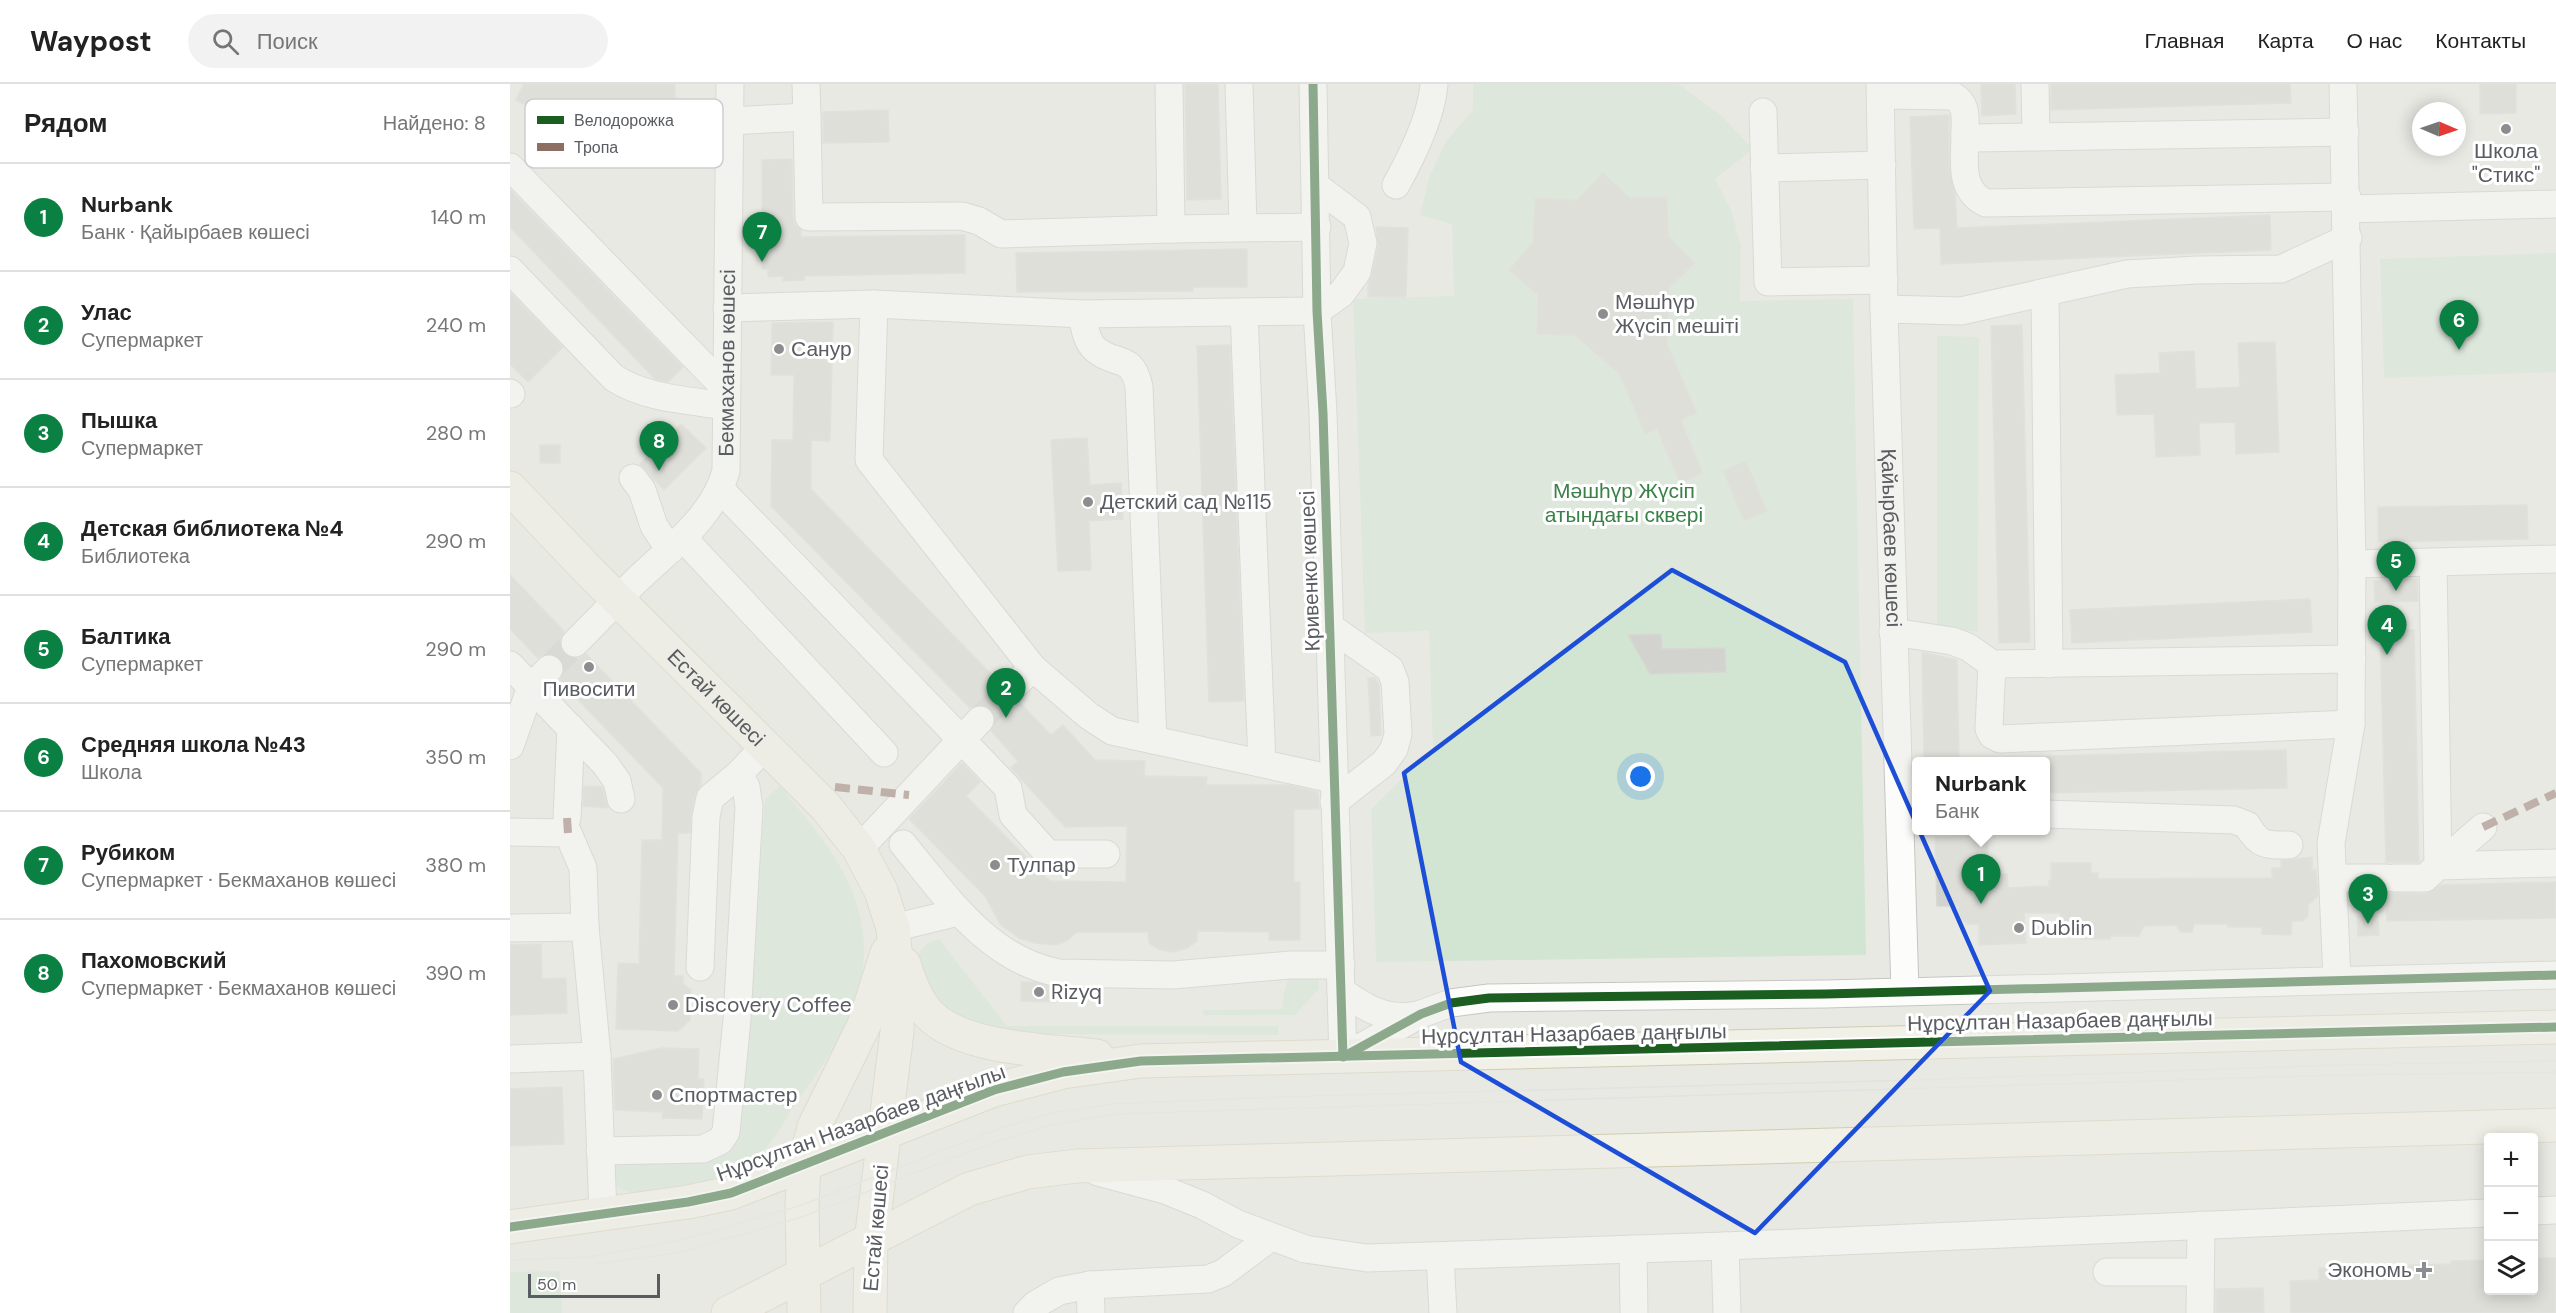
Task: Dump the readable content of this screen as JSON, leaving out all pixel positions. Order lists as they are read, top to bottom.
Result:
{
  "streets": {
    "main road": ["Естай көшесі", "Нұрсұлтан Назарбаев даңғылы"],
    "street": ["Бекмаханов көшесі", "Қайырбаев көшесі", "Кривенко көшесі"]
  },
  "crossings": [
    ["Бекмаханов көшесі", "Естай көшесі"],
    ["Кривенко көшесі", "Нұрсұлтан Назарбаев даңғылы"],
    ["Естай көшесі", "Нұрсұлтан Назарбаев даңғылы"]
  ],
  "parks": ["Мәшһүр Жүсіп атындағы сквері"],
  "places": {
    "other": [
      "Школа \"Стикс\"",
      "Мәшһүр Жүсіп мешіті",
      "Санур",
      "Детский сад №115",
      "Пивосити",
      "Тулпар",
      "Dublin",
      "Rizyq",
      "Discovery Coffee",
      "Спортмастер"
    ],
    "health": ["Экономь"]
  },
  "legend": ["Велодорожка", "Тропа"],
  "scale_bar": "50 m",
  "north": "right",
  "page": {
    "header": "Waypost",
    "search": "Поиск",
    "nav": [
      "Главная",
      "Карта",
      "О нас",
      "Контакты"
    ],
    "heading": ["Рядом", "Найдено: 8"],
    "list": [
      {
        "mark": "1",
        "name": "Nurbank",
        "note": "Банк · Қайырбаев көшесі",
        "value": "140 m"
      },
      {
        "mark": "2",
        "name": "Улас",
        "note": "Супермаркет",
        "value": "240 m"
      },
      {
        "mark": "3",
        "name": "Пышка",
        "note": "Супермаркет",
        "value": "280 m"
      },
      {
        "mark": "4",
        "name": "Детская библиотека №4",
        "note": "Библиотека",
        "value": "290 m"
      },
      {
        "mark": "5",
        "name": "Балтика",
        "note": "Супермаркет",
        "value": "290 m"
      },
      {
        "mark": "6",
        "name": "Средняя школа №43",
        "note": "Школа",
        "value": "350 m"
      },
      {
        "mark": "7",
        "name": "Рубиком",
        "note": "Супермаркет · Бекмаханов көшесі",
        "value": "380 m"
      },
      {
        "mark": "8",
        "name": "Пахомовский",
        "note": "Супермаркет · Бекмаханов көшесі",
        "value": "390 m"
      }
    ],
    "pins": [
      "7",
      "6",
      "8",
      "5",
      "4",
      "2",
      "1",
      "3"
    ],
    "popup": ["Nurbank", "Банк"],
    "map_buttons": ["+", "−"],
    "scale": "50 m"
  }
}
